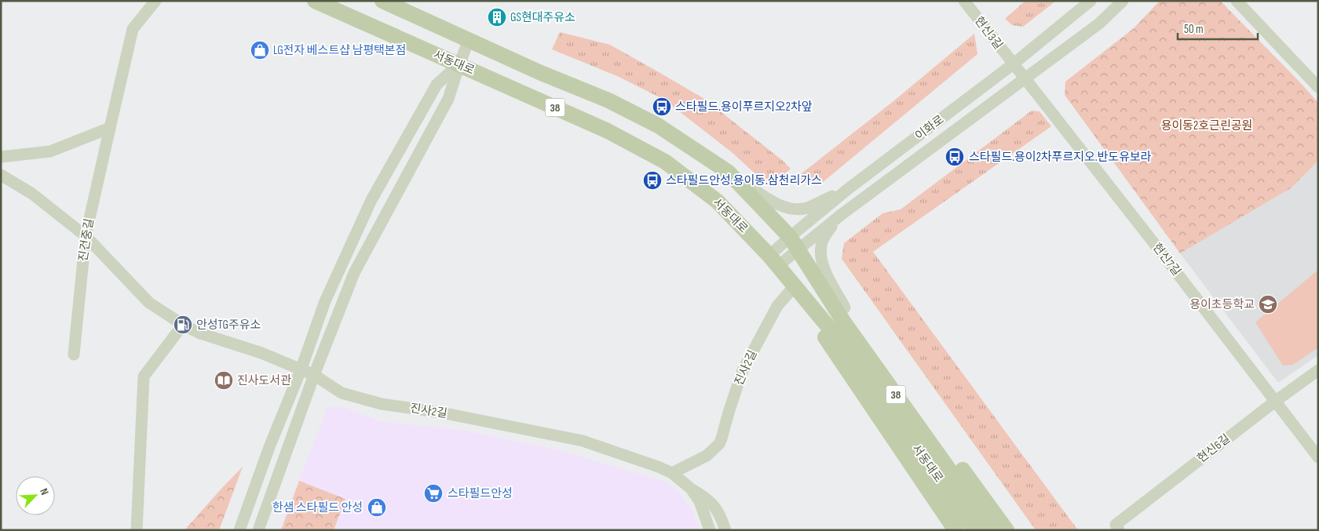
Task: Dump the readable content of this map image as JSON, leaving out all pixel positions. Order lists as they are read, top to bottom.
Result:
{
  "streets": {
    "main road": ["서동대로", "38"],
    "street": [
      "현신3길",
      "이화로",
      "진건중길",
      "현신7길",
      "진사2길",
      "현신6길"
    ]
  },
  "crossings": [
    ["현신3길", "이화로"],
    ["현신3길", "현신7길"],
    ["서동대로", "이화로"],
    ["이화로", "현신7길"],
    ["진건중길", "진사2길"],
    ["현신7길", "현신6길"]
  ],
  "parks": ["용이동2호근린공원"],
  "places": {
    "building": ["GS현대주유소"],
    "shop": ["LG전자 베스트샵 남평택본점", "한샘 스타필드 안성"],
    "bus stop": ["스타필드.용이푸르지오2차앞", "스타필드.용이2차푸르지오.반도유보라", "스타필드안성.용이동.삼천리가스"],
    "school or university": ["용이초등학교"],
    "fuel station": ["안성TG주유소"],
    "library": ["진사도서관"],
    "supermarket": ["스타필드안성"]
  },
  "scale_bar": "50 m",
  "north": "top right"
}
